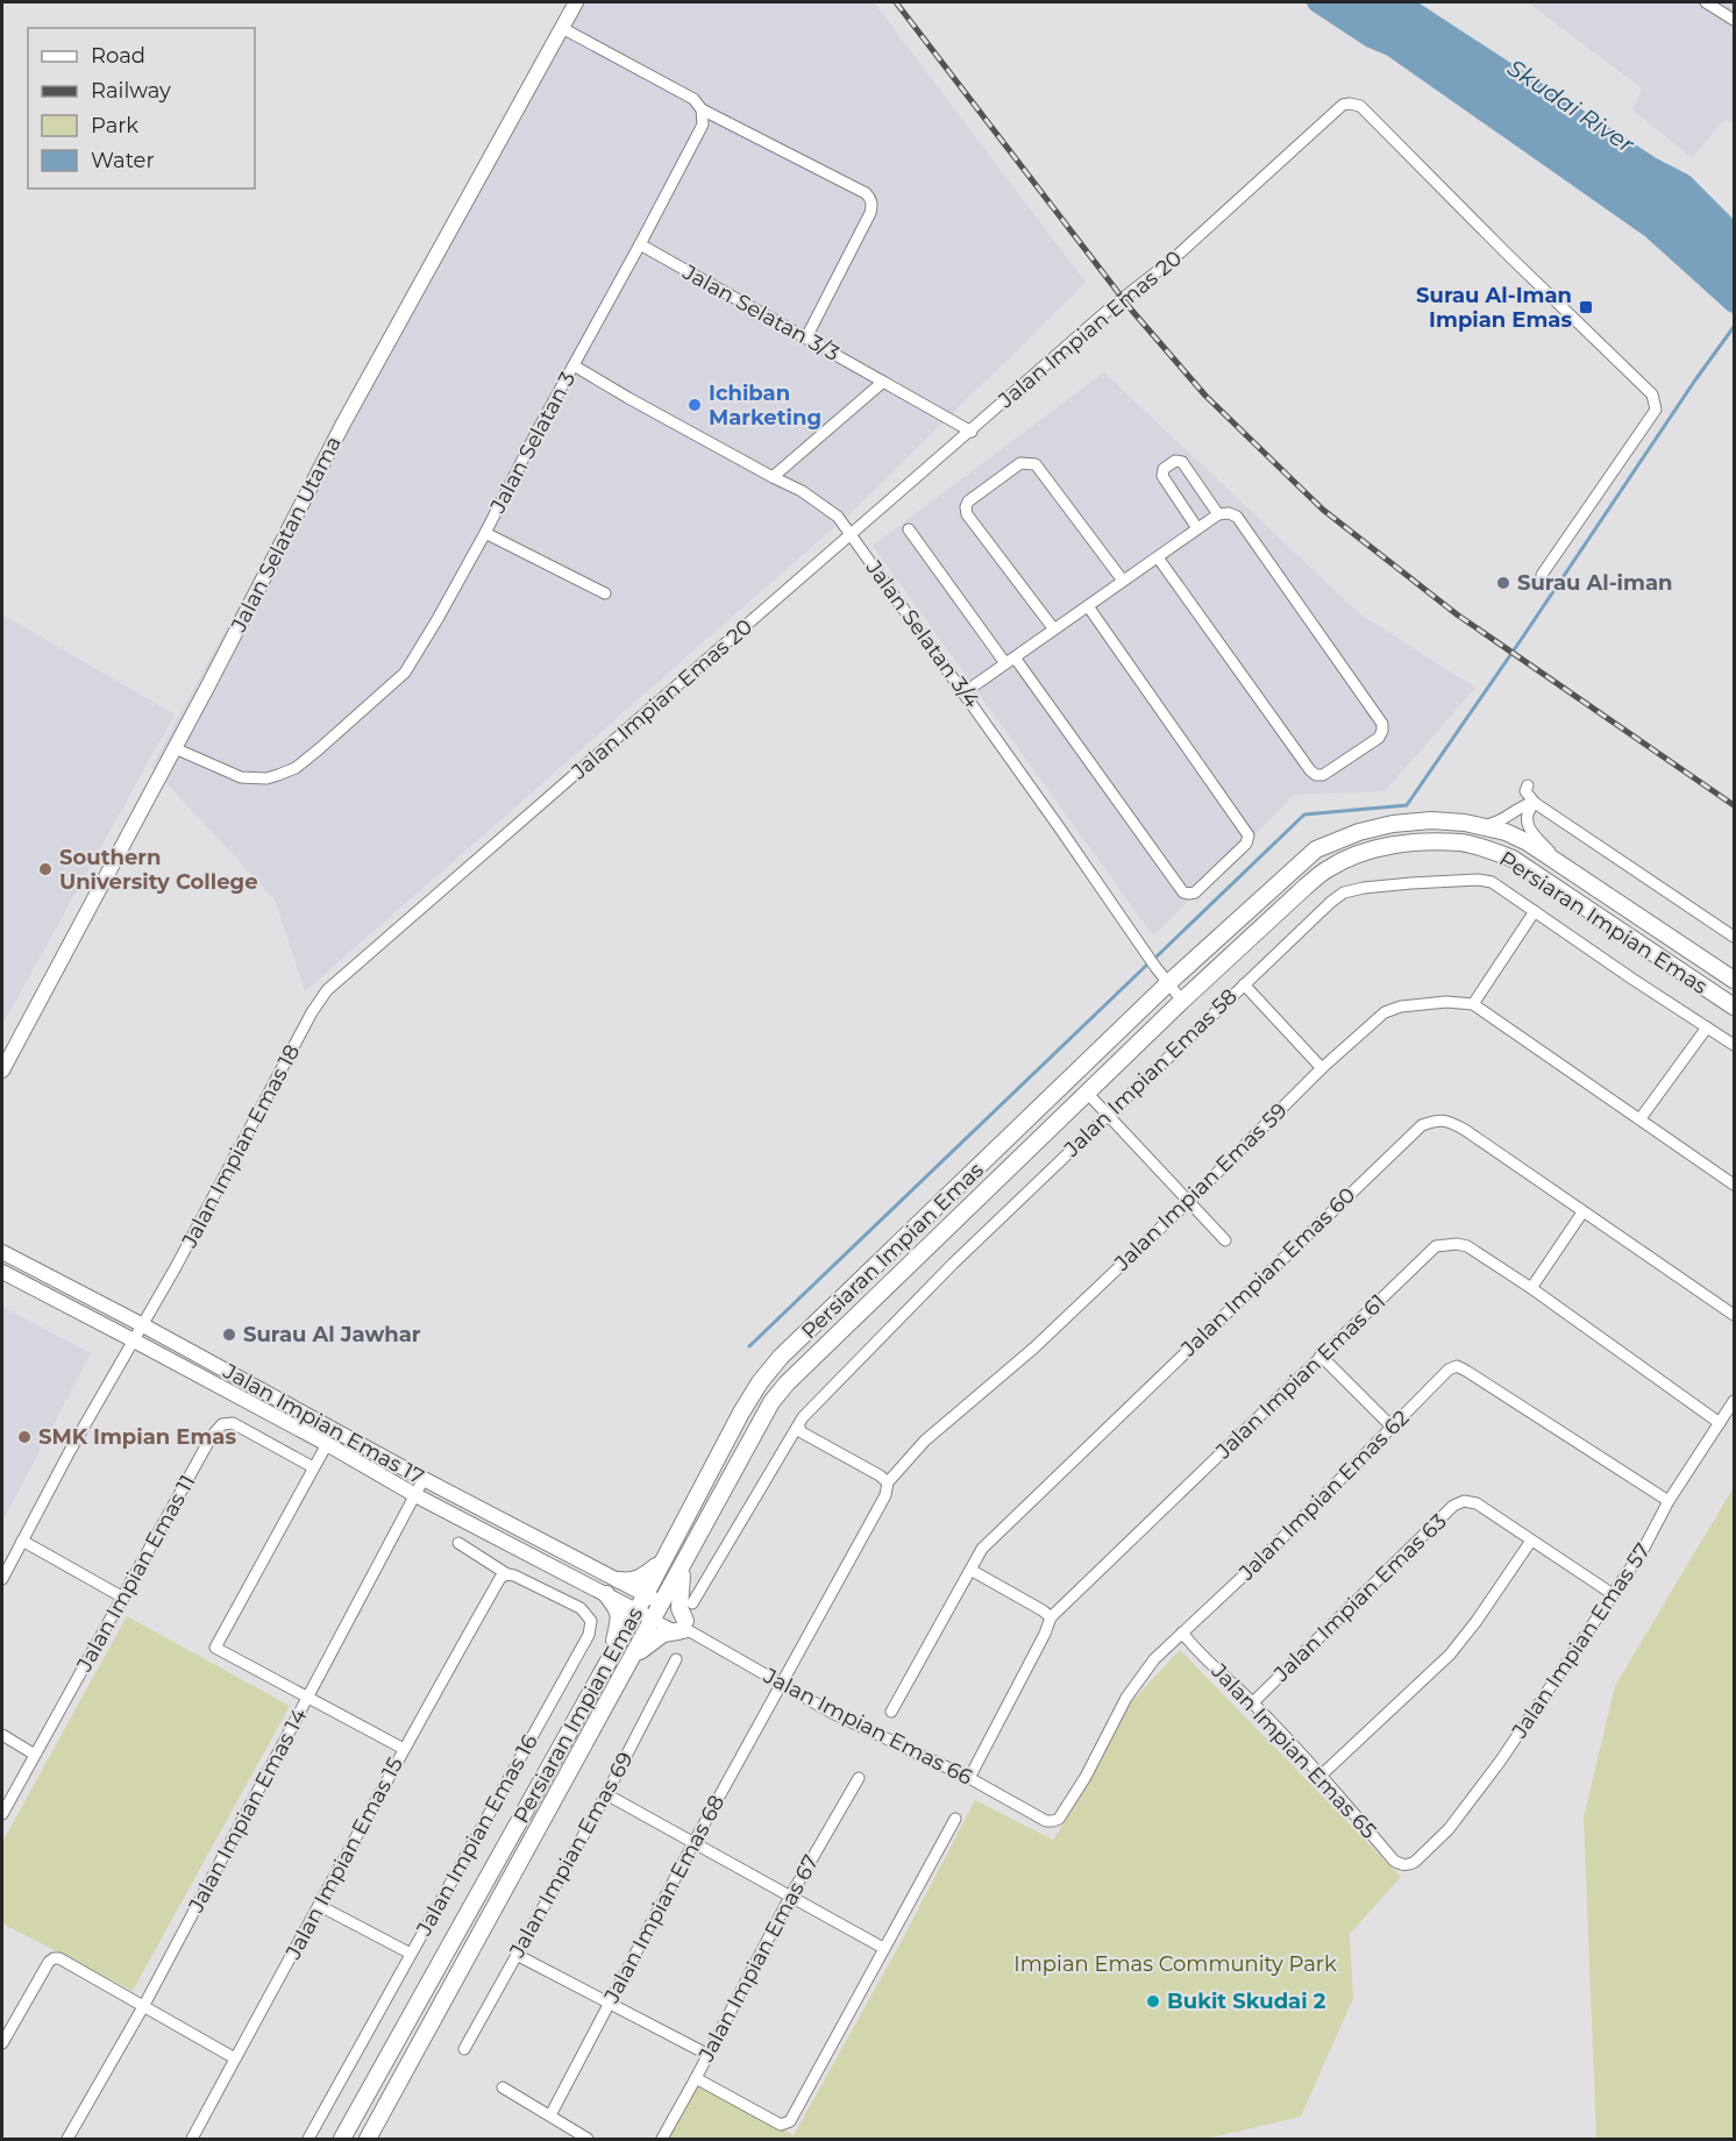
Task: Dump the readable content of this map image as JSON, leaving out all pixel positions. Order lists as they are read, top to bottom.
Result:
{
  "streets": {
    "main road": ["Persiaran Impian Emas"],
    "street": [
      "Jalan Selatan 3/3",
      "Jalan Impian Emas 20",
      "Jalan Selatan 3",
      "Jalan Selatan Utama",
      "Jalan Selatan 3/4",
      "Jalan Impian Emas 58",
      "Jalan Impian Emas 18",
      "Jalan Impian Emas 59",
      "Jalan Impian Emas 60",
      "Jalan Impian Emas 61",
      "Jalan Impian Emas 17",
      "Jalan Impian Emas 62",
      "Jalan Impian Emas 11",
      "Jalan Impian Emas 63",
      "Jalan Impian Emas 57",
      "Jalan Impian Emas 66",
      "Jalan Impian Emas 65",
      "Jalan Impian Emas 14",
      "Jalan Impian Emas 16",
      "Jalan Impian Emas 69",
      "Jalan Impian Emas 15",
      "Jalan Impian Emas 68",
      "Jalan Impian Emas 67"
    ]
  },
  "crossings": [
    ["Jalan Selatan 3/3", "Jalan Impian Emas 20"],
    ["Jalan Selatan 3/3", "Jalan Selatan 3"],
    ["Jalan Impian Emas 20", "Jalan Selatan 3/4"],
    ["Jalan Impian Emas 20", "Jalan Impian Emas 18"],
    ["Jalan Selatan 3", "Jalan Selatan Utama"],
    ["Jalan Selatan 3", "Jalan Selatan 3/4"],
    ["Jalan Selatan 3/4", "Persiaran Impian Emas"],
    ["Persiaran Impian Emas", "Jalan Impian Emas 17"],
    ["Persiaran Impian Emas", "Jalan Impian Emas 66"],
    ["Jalan Impian Emas 18", "Jalan Impian Emas 17"],
    ["Jalan Impian Emas 59", "Jalan Impian Emas 66"],
    ["Jalan Impian Emas 59", "Jalan Impian Emas 68"],
    ["Jalan Impian Emas 61", "Jalan Impian Emas 57"],
    ["Jalan Impian Emas 61", "Jalan Impian Emas 66"],
    ["Jalan Impian Emas 17", "Jalan Impian Emas 66"],
    ["Jalan Impian Emas 17", "Jalan Impian Emas 14"],
    ["Jalan Impian Emas 62", "Jalan Impian Emas 57"],
    ["Jalan Impian Emas 62", "Jalan Impian Emas 66"],
    ["Jalan Impian Emas 62", "Jalan Impian Emas 65"],
    ["Jalan Impian Emas 63", "Jalan Impian Emas 57"],
    ["Jalan Impian Emas 63", "Jalan Impian Emas 65"],
    ["Jalan Impian Emas 57", "Jalan Impian Emas 65"],
    ["Jalan Impian Emas 66", "Jalan Impian Emas 68"],
    ["Jalan Impian Emas 16", "Jalan Impian Emas 15"]
  ],
  "water": ["Skudai River"],
  "parks": ["Impian Emas Community Park"],
  "places": {
    "transit": ["Surau Al-Iman Impian Emas"],
    "other": [
      "Ichiban Marketing",
      "Surau Al-iman",
      "Southern University College",
      "Surau Al Jawhar",
      "SMK Impian Emas",
      "Bukit Skudai 2"
    ]
  },
  "legend": [
    "Road",
    "Railway",
    "Park",
    "Water"
  ]
}
